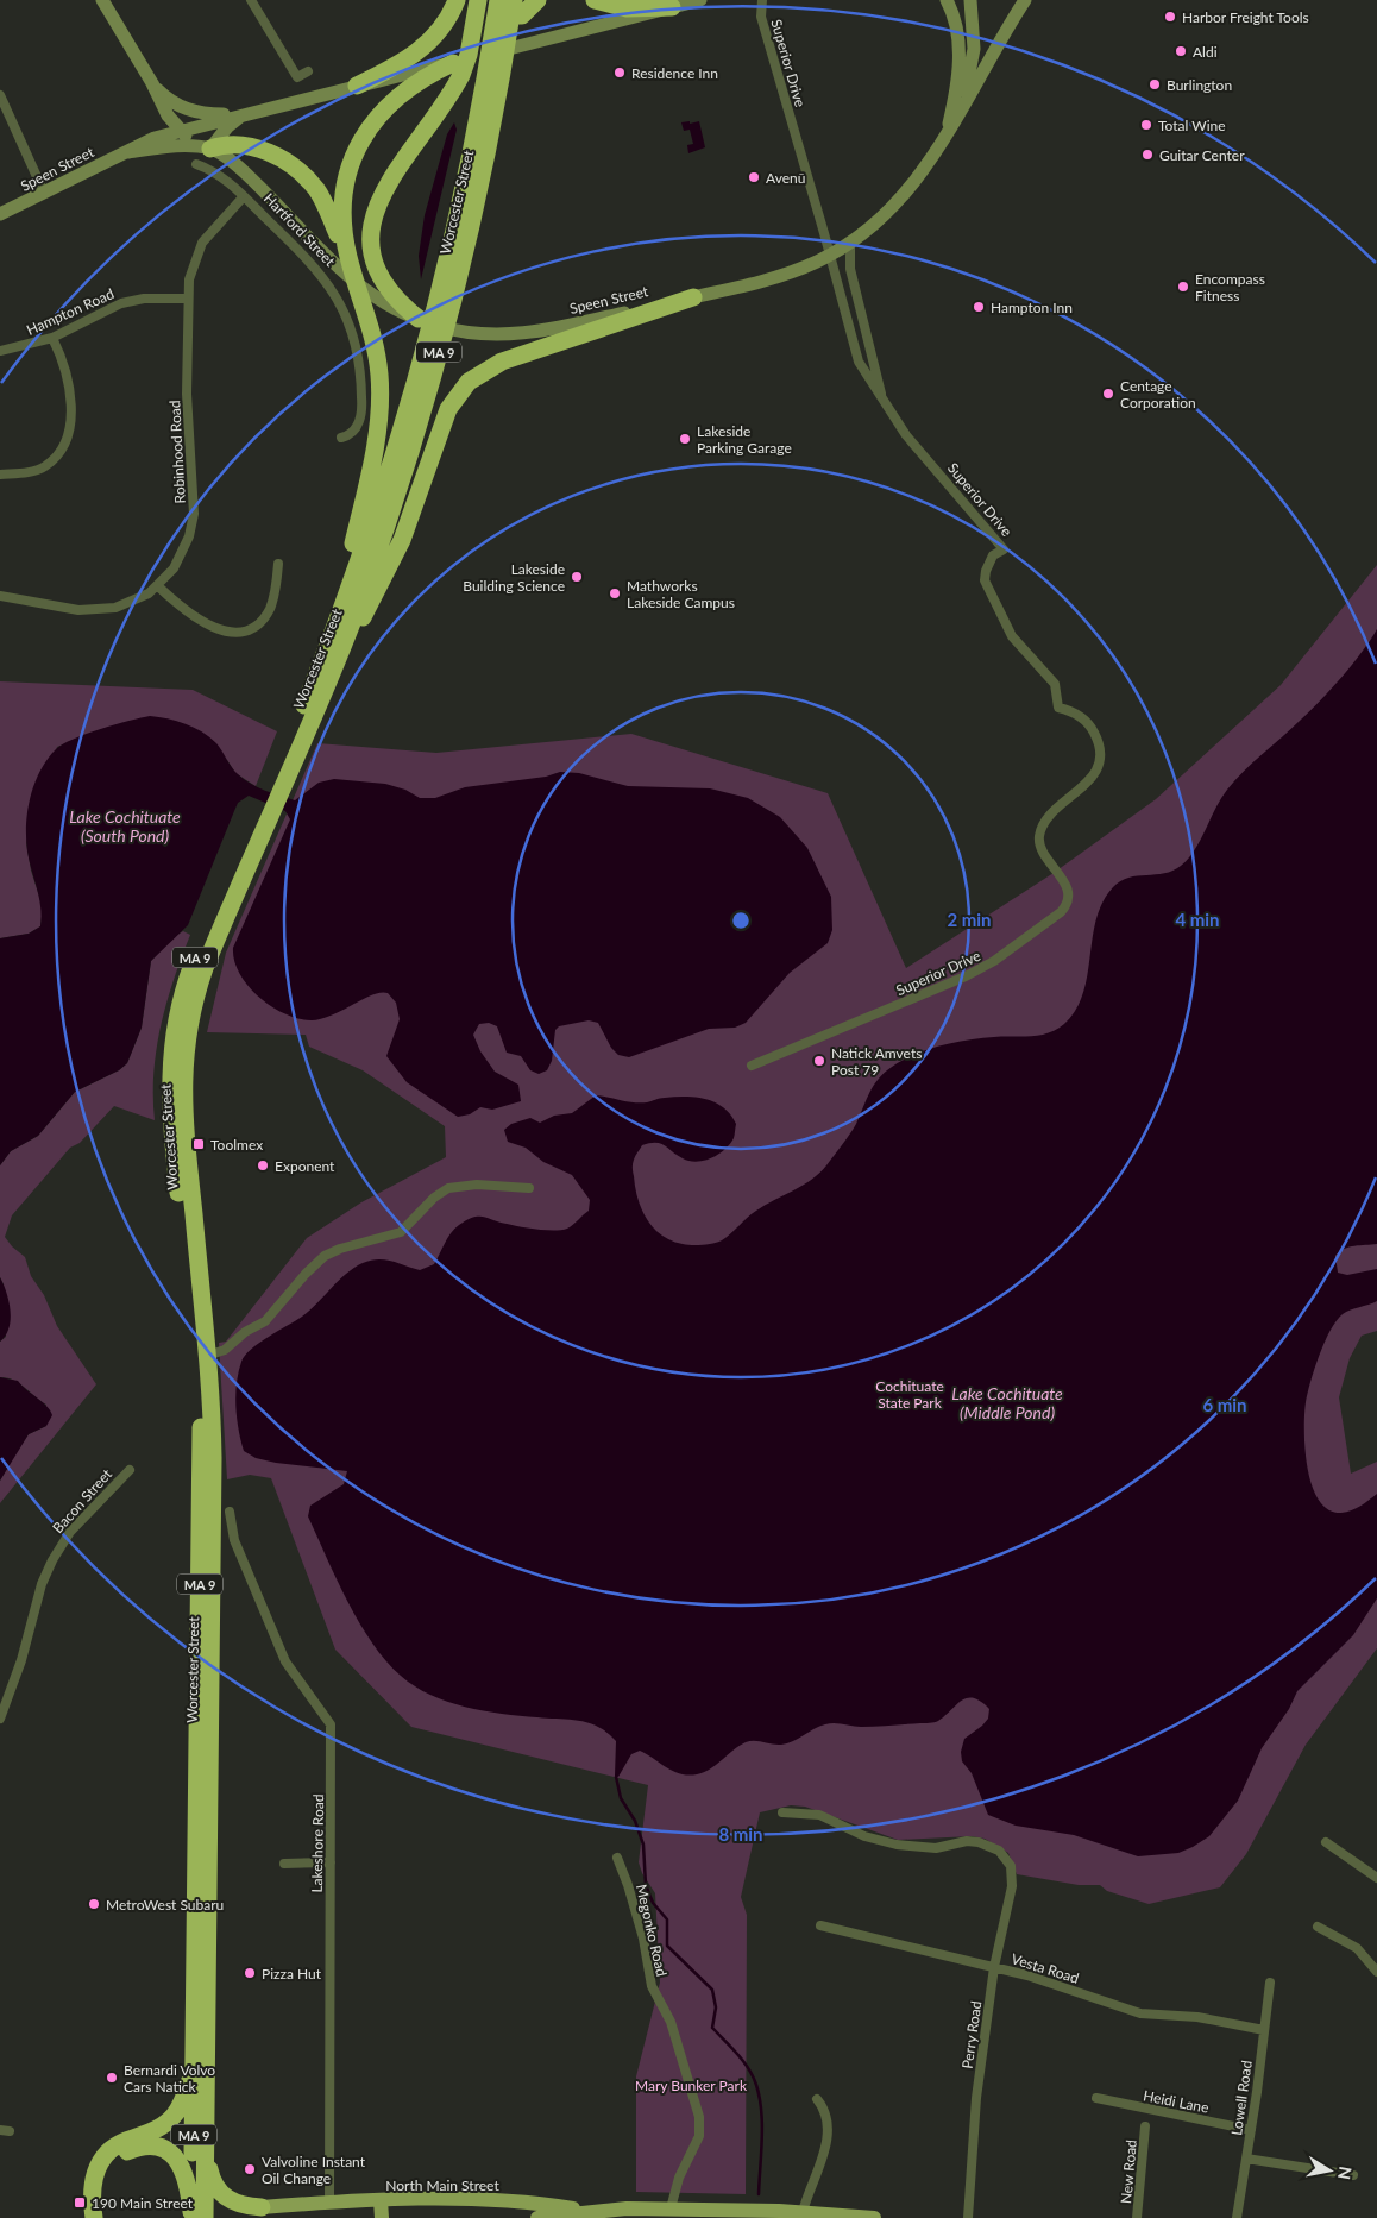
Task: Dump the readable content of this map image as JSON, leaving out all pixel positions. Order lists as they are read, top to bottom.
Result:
{
  "streets": {
    "highway": ["Worcester Street", "MA 9"],
    "main road": ["Speen Street", "North Main Street"],
    "street": [
      "Superior Drive",
      "Hartford Street",
      "Hampton Road",
      "Robinhood Road",
      "Bacon Street",
      "Lakeshore Road",
      "Megonko Road",
      "Vesta Road",
      "Perry Road",
      "Lowell Road",
      "Heidi Lane",
      "New Road"
    ]
  },
  "crossings": [
    ["Superior Drive", "Speen Street"],
    ["Hartford Street", "Robinhood Road"],
    ["Hampton Road", "Robinhood Road"],
    ["Lakeshore Road", "North Main Street"],
    ["Megonko Road", "North Main Street"],
    ["Vesta Road", "Perry Road"],
    ["Vesta Road", "Lowell Road"],
    ["Lowell Road", "Heidi Lane"]
  ],
  "water": ["Lake Cochituate (South Pond)", "Lake Cochituate (Middle Pond)"],
  "parks": ["Cochituate State Park", "Mary Bunker Park"],
  "places": {
    "other": [
      "Harbor Freight Tools",
      "Aldi",
      "Residence Inn",
      "Burlington",
      "Total Wine",
      "Guitar Center",
      "Avenū",
      "Encompass Fitness",
      "Hampton Inn",
      "Centage Corporation",
      "Lakeside Parking Garage",
      "Lakeside Building Science",
      "Mathworks Lakeside Campus",
      "Natick Amvets Post 79",
      "Exponent",
      "MetroWest Subaru",
      "Pizza Hut",
      "Bernardi Volvo Cars Natick",
      "Valvoline Instant Oil Change"
    ],
    "transit": ["Toolmex", "190 Main Street"]
  },
  "north": "right",
  "rings": [
    "2 min",
    "4 min",
    "6 min",
    "8 min"
  ]
}
